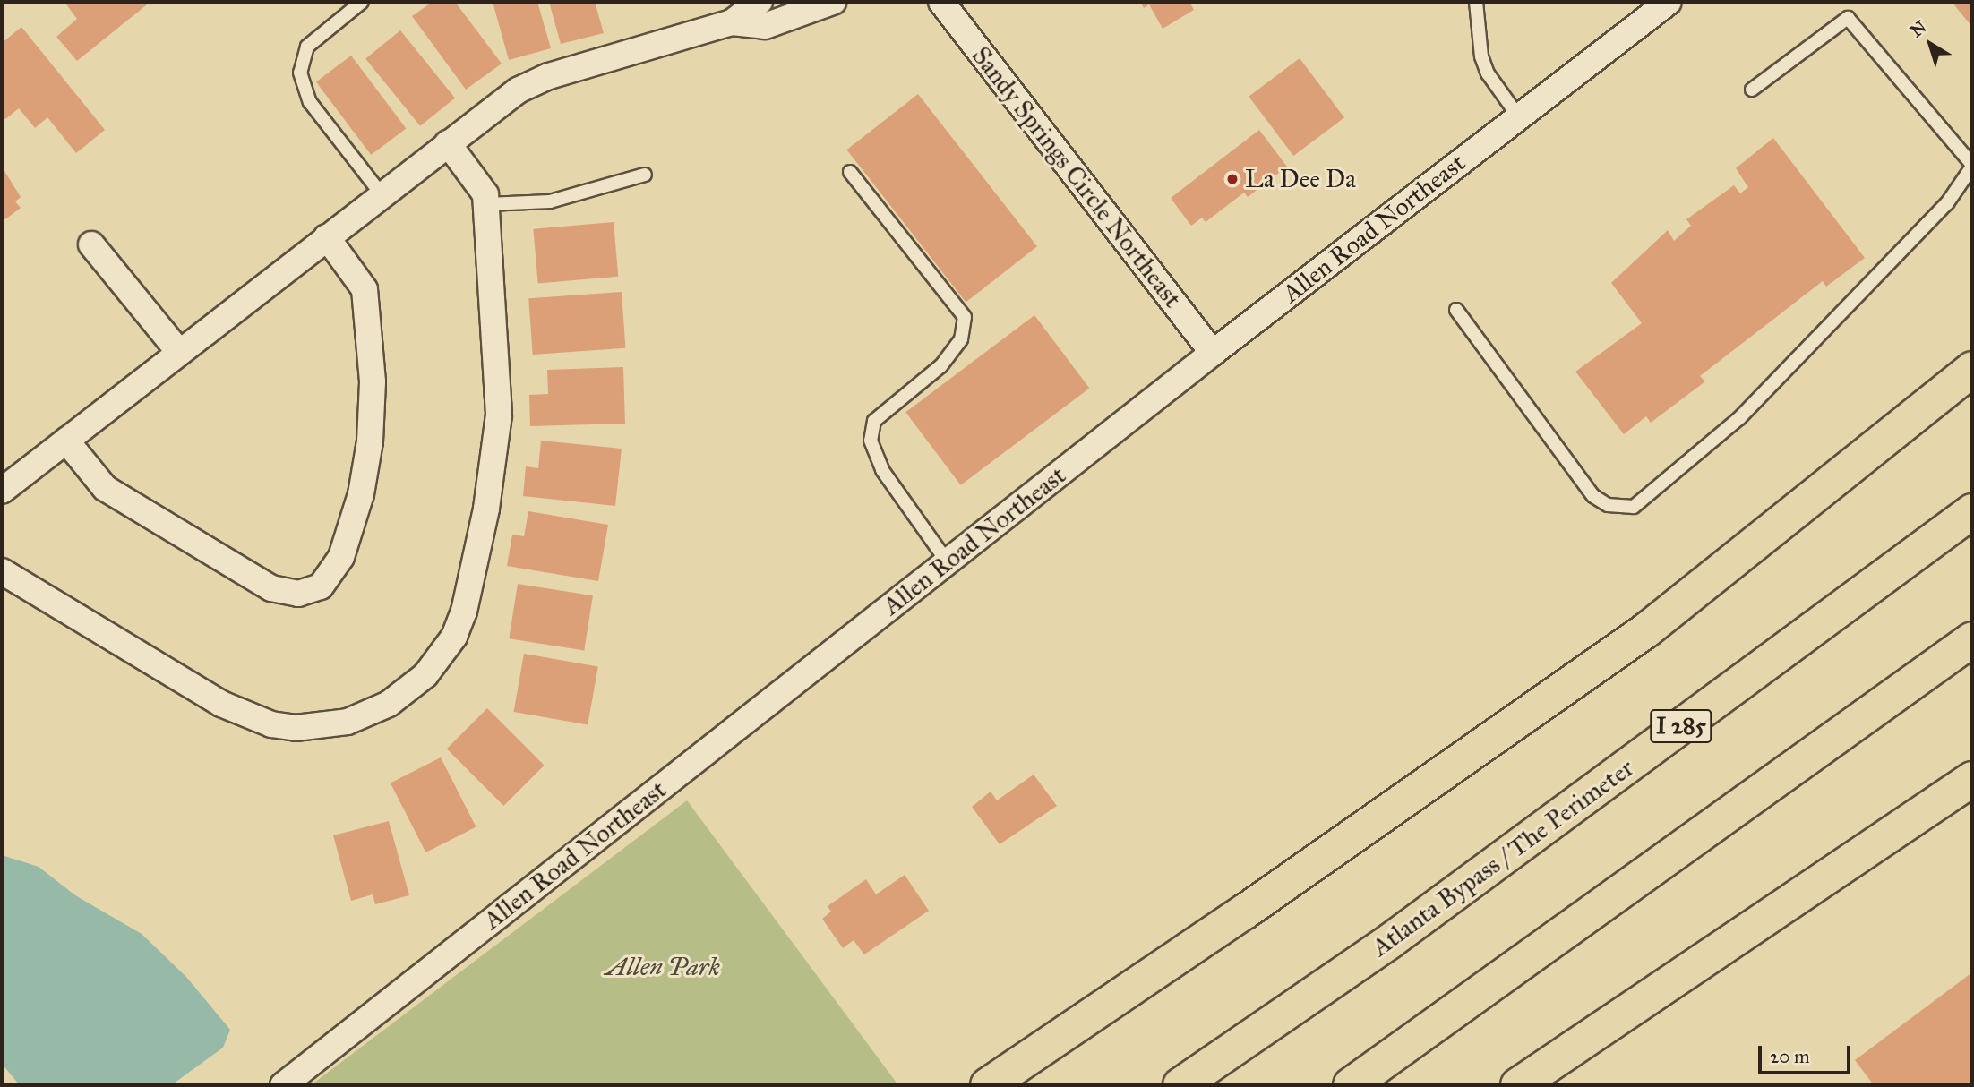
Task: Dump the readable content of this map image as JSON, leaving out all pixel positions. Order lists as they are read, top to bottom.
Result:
{
  "streets": {
    "highway": ["I 285", "Atlanta Bypass / The Perimeter"],
    "street": ["Sandy Springs Circle Northeast", "Allen Road Northeast"]
  },
  "crossings": [
    ["Sandy Springs Circle Northeast", "Allen Road Northeast"]
  ],
  "parks": ["Allen Park"],
  "places": ["La Dee Da"],
  "scale_bar": "20 m",
  "north": "top left"
}
